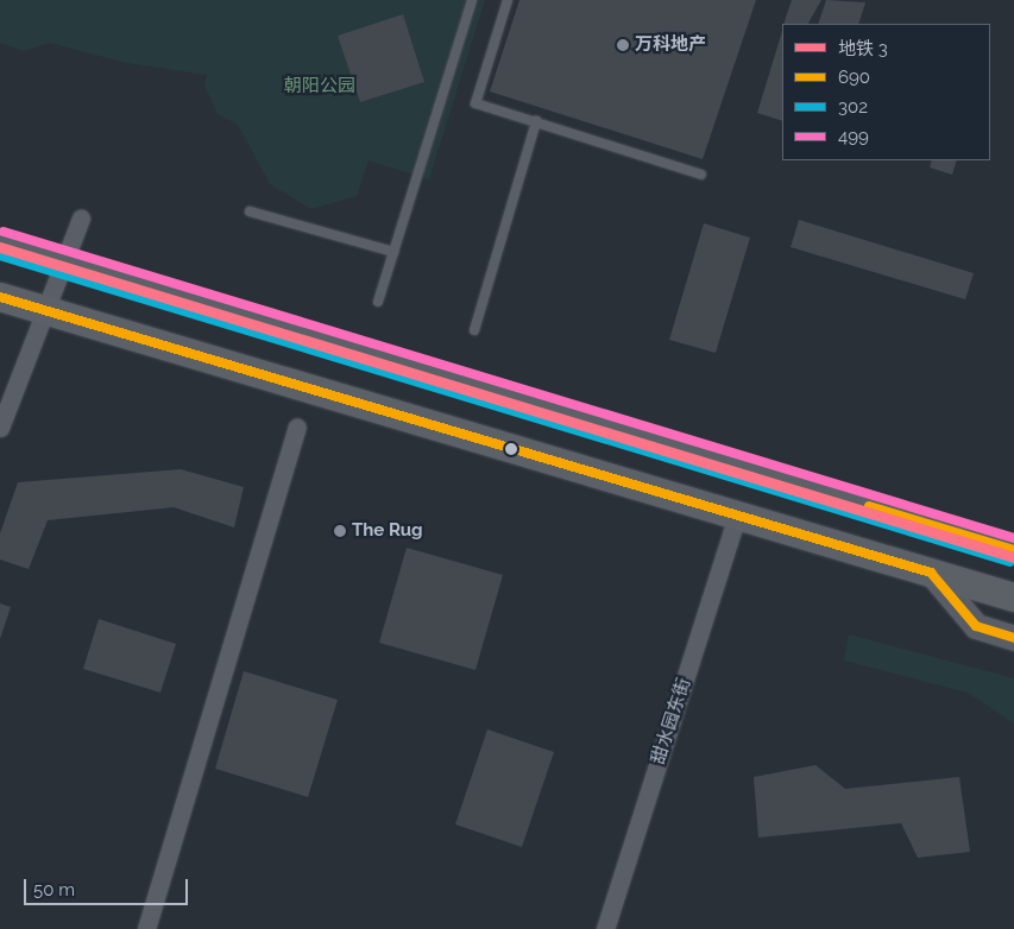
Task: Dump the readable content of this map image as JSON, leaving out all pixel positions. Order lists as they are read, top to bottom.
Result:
{
  "streets": {
    "street": ["甜水园东街"]
  },
  "parks": ["朝阳公园"],
  "places": ["万科地产", "The Rug"],
  "lines": [
    "transit line 499",
    "metro line 3",
    "transit line 302",
    "transit line 690"
  ],
  "legend": [
    "地铁 3",
    "690",
    "302",
    "499"
  ],
  "scale_bar": "50 m"
}
